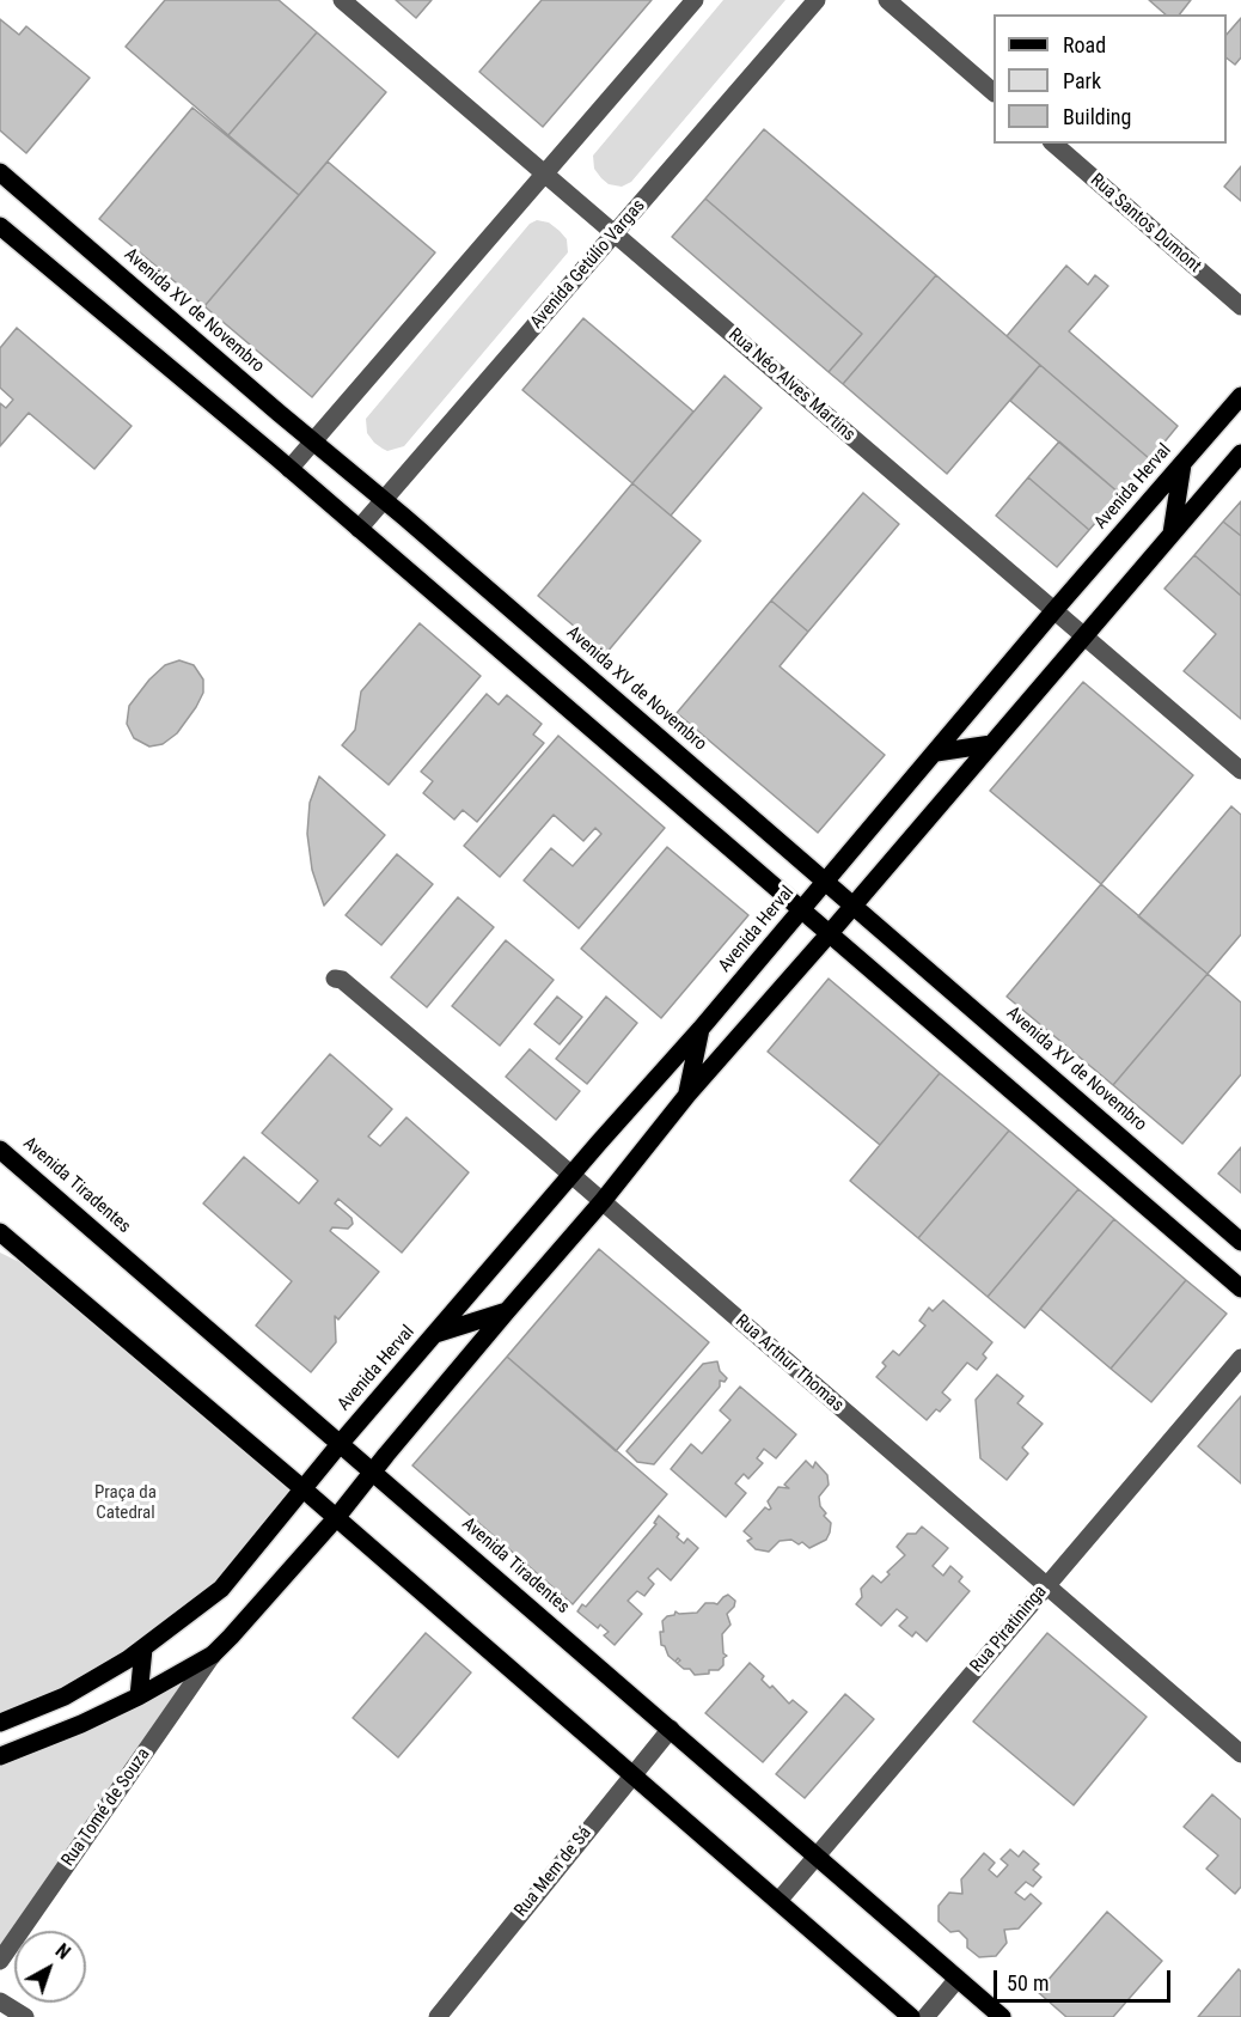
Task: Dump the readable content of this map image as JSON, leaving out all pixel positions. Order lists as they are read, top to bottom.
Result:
{
  "streets": {
    "main road": ["Avenida XV de Novembro", "Avenida Herval", "Avenida Tiradentes"],
    "street": [
      "Rua Santos Dumont",
      "Avenida Getúlio Vargas",
      "Rua Néo Alves Martins",
      "Rua Arthur Thomas",
      "Rua Piratininga",
      "Rua Tomé de Souza",
      "Rua Mem de Sá"
    ]
  },
  "crossings": [
    ["Avenida Getúlio Vargas", "Avenida XV de Novembro"],
    ["Avenida Getúlio Vargas", "Rua Néo Alves Martins"],
    ["Avenida XV de Novembro", "Avenida Herval"],
    ["Rua Néo Alves Martins", "Avenida Herval"],
    ["Avenida Herval", "Avenida Tiradentes"],
    ["Avenida Herval", "Rua Arthur Thomas"],
    ["Avenida Tiradentes", "Rua Piratininga"],
    ["Avenida Tiradentes", "Rua Mem de Sá"],
    ["Rua Arthur Thomas", "Rua Piratininga"]
  ],
  "parks": ["Praça da Catedral"],
  "legend": ["Road", "Park", "Building"],
  "scale_bar": "50 m",
  "north": "top right"
}
